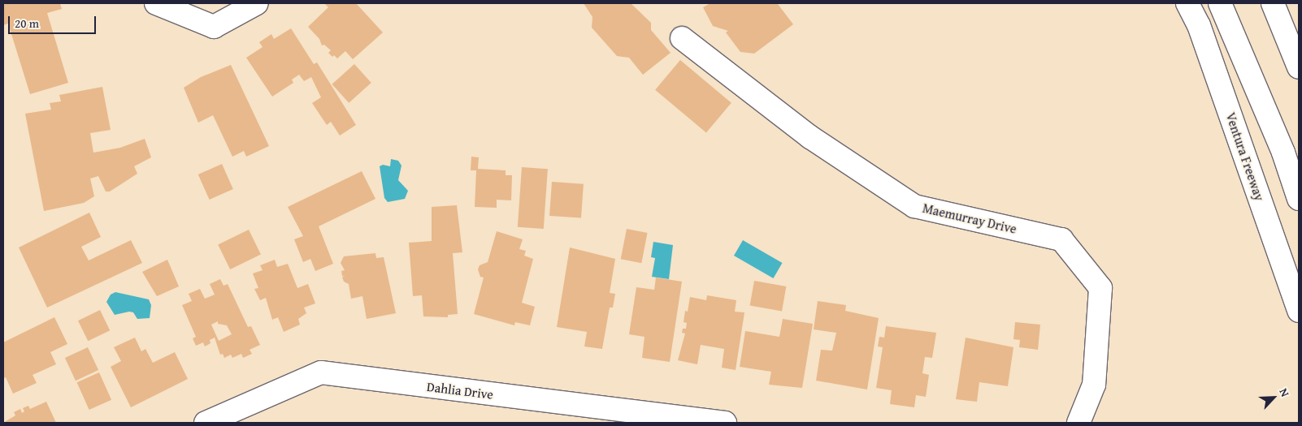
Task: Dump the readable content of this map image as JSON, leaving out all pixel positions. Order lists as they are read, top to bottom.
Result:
{
  "streets": {
    "main road": ["Ventura Freeway", "Maemurray Drive", "Dahlia Drive"]
  },
  "scale_bar": "20 m",
  "north": "top right"
}
